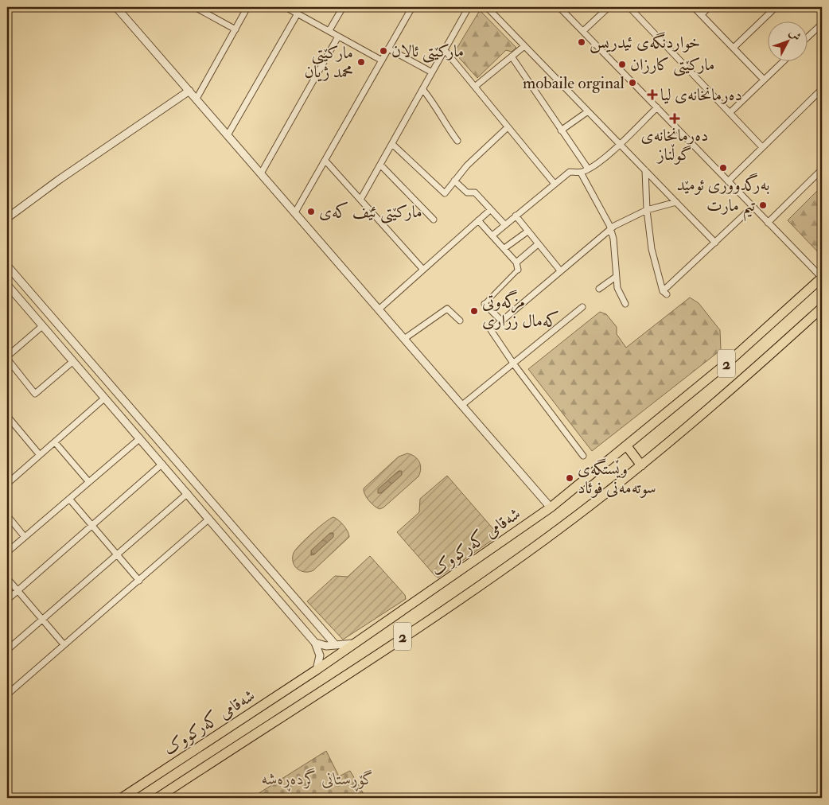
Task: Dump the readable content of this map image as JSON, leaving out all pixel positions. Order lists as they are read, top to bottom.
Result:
{
  "streets": {
    "highway": ["2", "شەقامی کەرکووک"]
  },
  "parks": ["گۆڕستانی گردەڕەشە"],
  "places": {
    "other": [
      "خواردنگەی ئیدریس",
      "مارکێتی ئالان",
      "مارکێتی محمد ژیان",
      "مارکێتی کارزان",
      "mobaile orginal",
      "بەرگدووری ئومێد",
      "تیم مارت",
      "مارکێتی ئێف کەی",
      "مزگەوتی کەمال زراری",
      "وێستگەی سوتەمەنی فوئاد"
    ],
    "health": ["دەرمانخانەی لیا", "دەرمانخانەی گوڵناز"]
  },
  "north": "top right"
}
